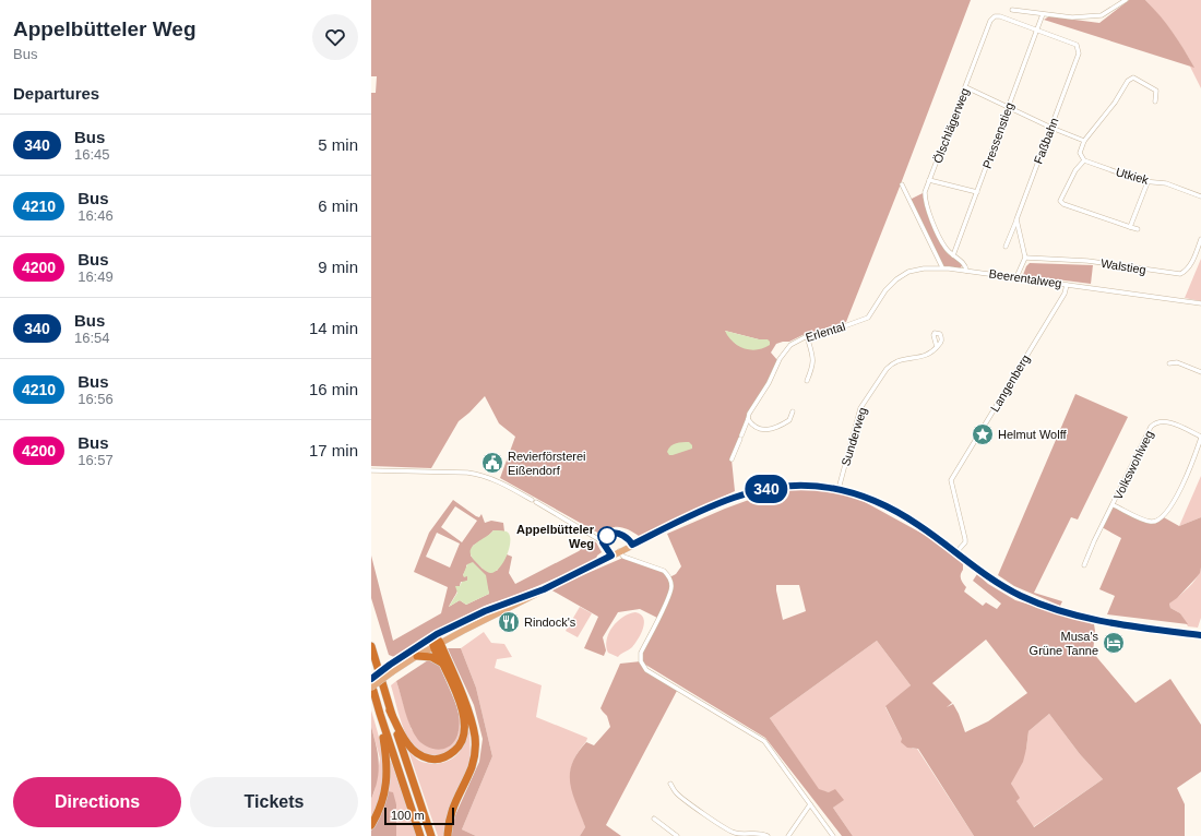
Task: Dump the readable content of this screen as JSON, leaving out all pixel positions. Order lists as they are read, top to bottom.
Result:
{
  "streets": {
    "street": [
      "Ölschlägerweg",
      "Pressenstieg",
      "Faßbahn",
      "Utkiek",
      "Walstieg",
      "Beerentalweg",
      "Erlental",
      "Langenberg",
      "Sunderweg",
      "Volkswohlweg"
    ]
  },
  "crossings": [
    ["Ölschlägerweg", "Pressenstieg"],
    ["Ölschlägerweg", "Faßbahn"],
    ["Ölschlägerweg", "Beerentalweg"],
    ["Pressenstieg", "Faßbahn"],
    ["Beerentalweg", "Erlental"],
    ["Beerentalweg", "Langenberg"]
  ],
  "places": {
    "place": ["Helmut Wolff"],
    "public building": ["Revierförsterei Eißendorf"],
    "other": ["Appelbütteler Weg"],
    "restaurant": ["Rindock's"],
    "hotel": ["Musa's Grüne Tanne"]
  },
  "lines": ["bus line 340"],
  "scale_bar": "100 m",
  "page": {
    "heading": [
      ["Appelbütteler Weg", "Bus"],
      "Departures"
    ],
    "on_map": "340",
    "list": [
      {
        "mark": "340",
        "name": "Bus",
        "note": "16:45",
        "value": "5 min"
      },
      {
        "mark": "4210",
        "name": "Bus",
        "note": "16:46",
        "value": "6 min"
      },
      {
        "mark": "4200",
        "name": "Bus",
        "note": "16:49",
        "value": "9 min"
      },
      {
        "mark": "340",
        "name": "Bus",
        "note": "16:54",
        "value": "14 min"
      },
      {
        "mark": "4210",
        "name": "Bus",
        "note": "16:56",
        "value": "16 min"
      },
      {
        "mark": "4200",
        "name": "Bus",
        "note": "16:57",
        "value": "17 min"
      }
    ],
    "buttons": ["Directions", "Tickets"],
    "scale": "100 m"
  }
}
